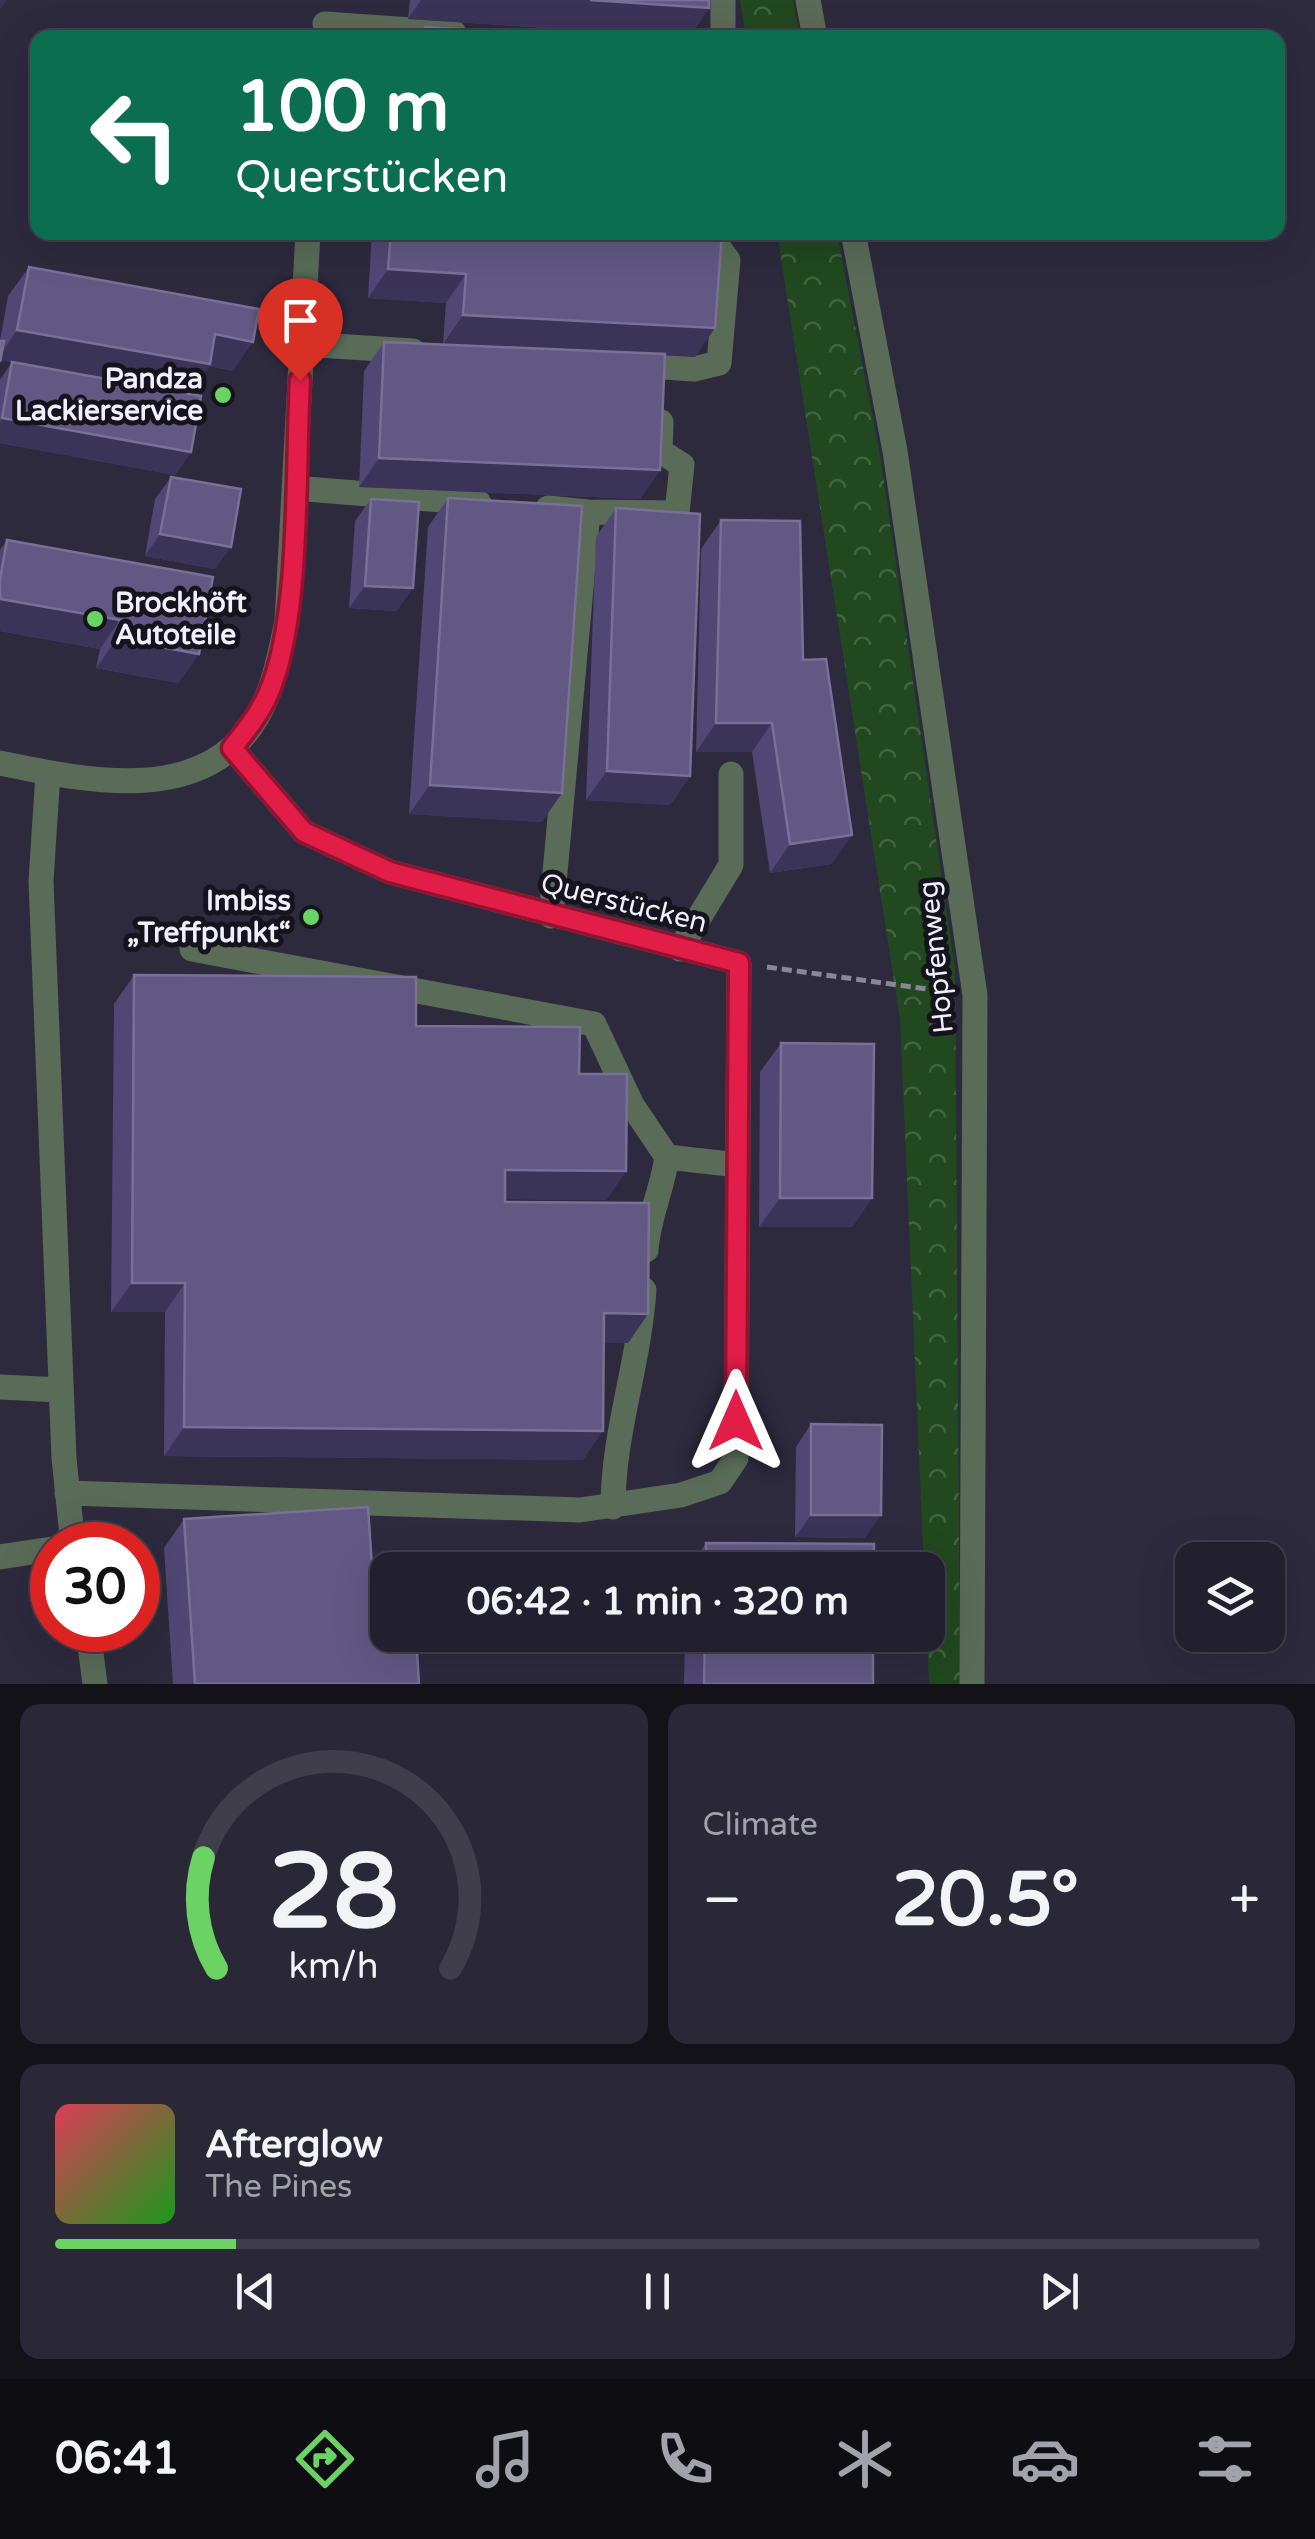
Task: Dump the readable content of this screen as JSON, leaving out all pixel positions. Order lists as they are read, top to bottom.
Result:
{
  "streets": {
    "street": ["Querstücken", "Hopfenweg"]
  },
  "places": ["Pandza Lackierservice", "Brockhöft Autoteile", "Imbiss „Treffpunkt“"],
  "page": {
    "turn": ["100 m", "Querstücken"],
    "limit": "30",
    "trip": "06:42 · 1 min · 320 m",
    "tile": "Climate",
    "heat": ["−", "20.5°", "+"],
    "song": ["Afterglow", "The Pines"],
    "tabs": "06:41",
    "gauge": ["28", "km/h"]
  }
}
